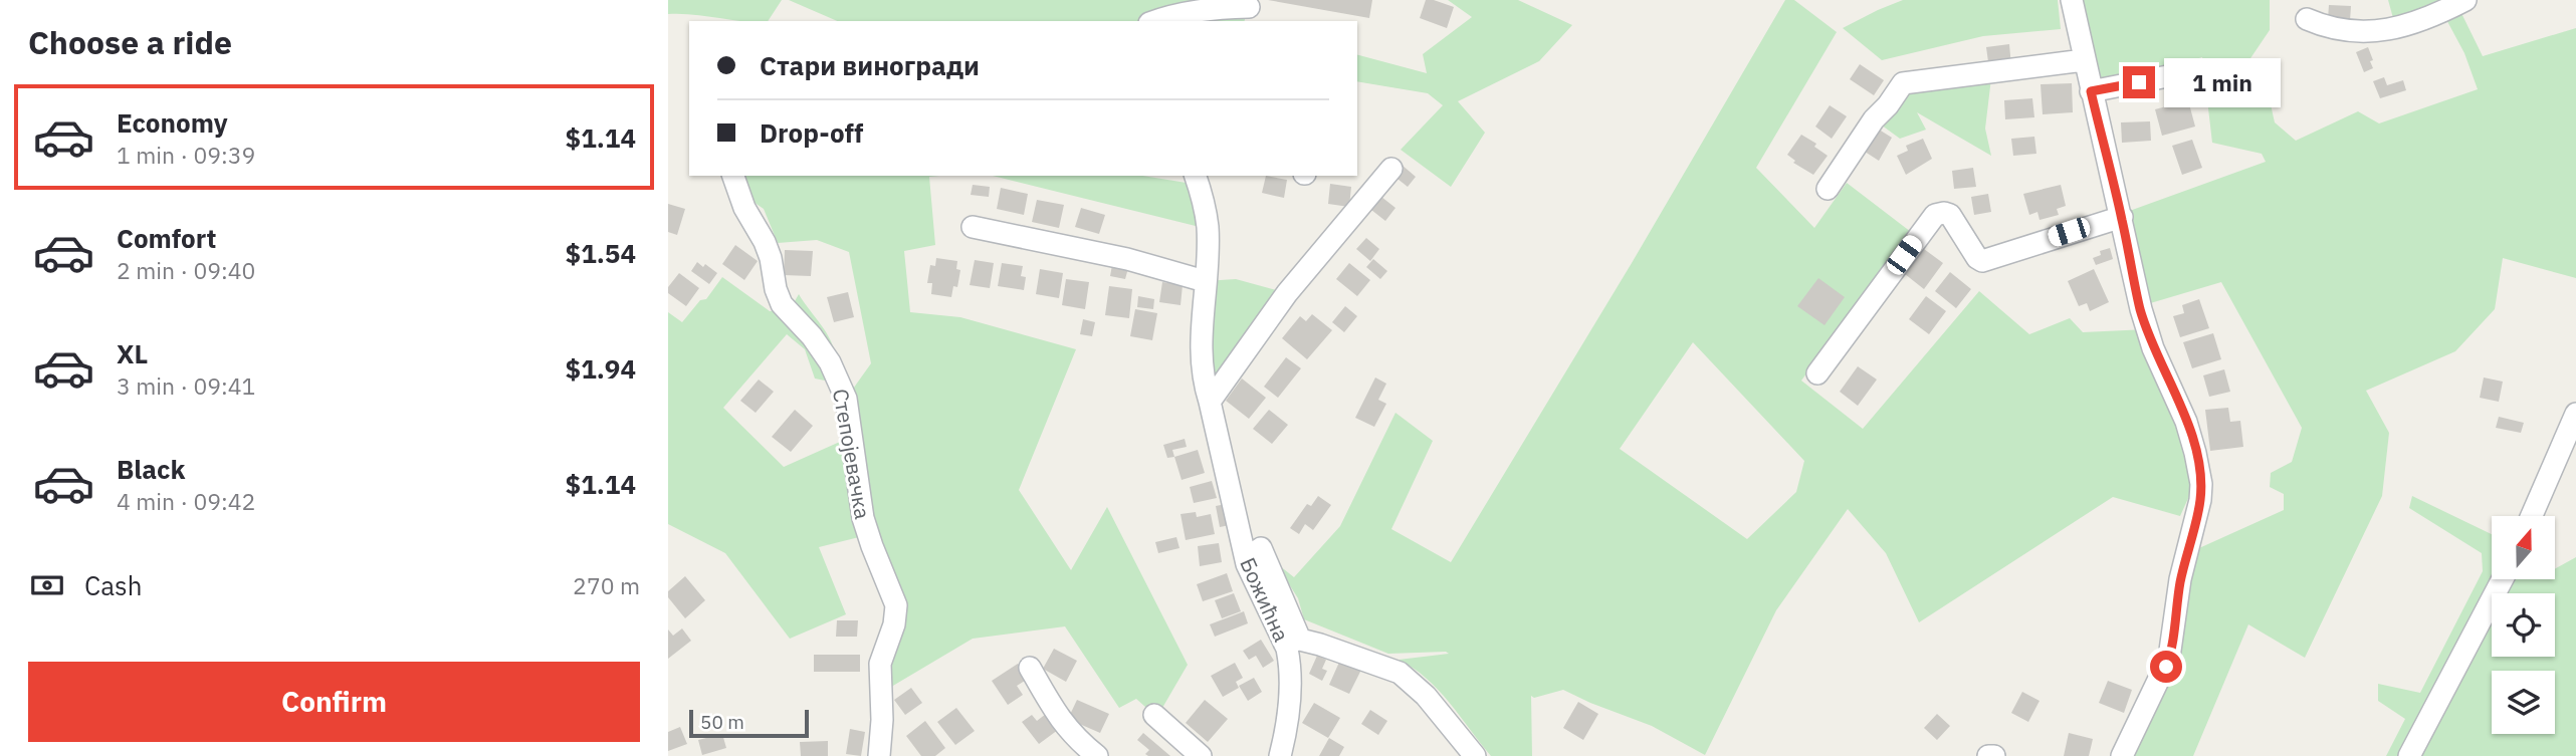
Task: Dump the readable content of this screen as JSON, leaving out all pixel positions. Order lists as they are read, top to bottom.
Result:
{
  "streets": {
    "street": ["Степојевачка", "Божићна"]
  },
  "scale_bar": "50 m",
  "north": "top",
  "page": {
    "heading": "Choose a ride",
    "banner": ["Стари виногради", "Drop-off"],
    "bubble": "1 min",
    "list": [
      {
        "name": "Economy",
        "note": "1 min · 09:39",
        "value": "$1.14"
      },
      {
        "name": "Comfort",
        "note": "2 min · 09:40",
        "value": "$1.54"
      },
      {
        "name": "XL",
        "note": "3 min · 09:41",
        "value": "$1.94"
      },
      {
        "name": "Black",
        "note": "4 min · 09:42",
        "value": "$1.14"
      }
    ],
    "pay": ["Cash", "270 m"],
    "buttons": "Confirm",
    "scale": "50 m"
  }
}
